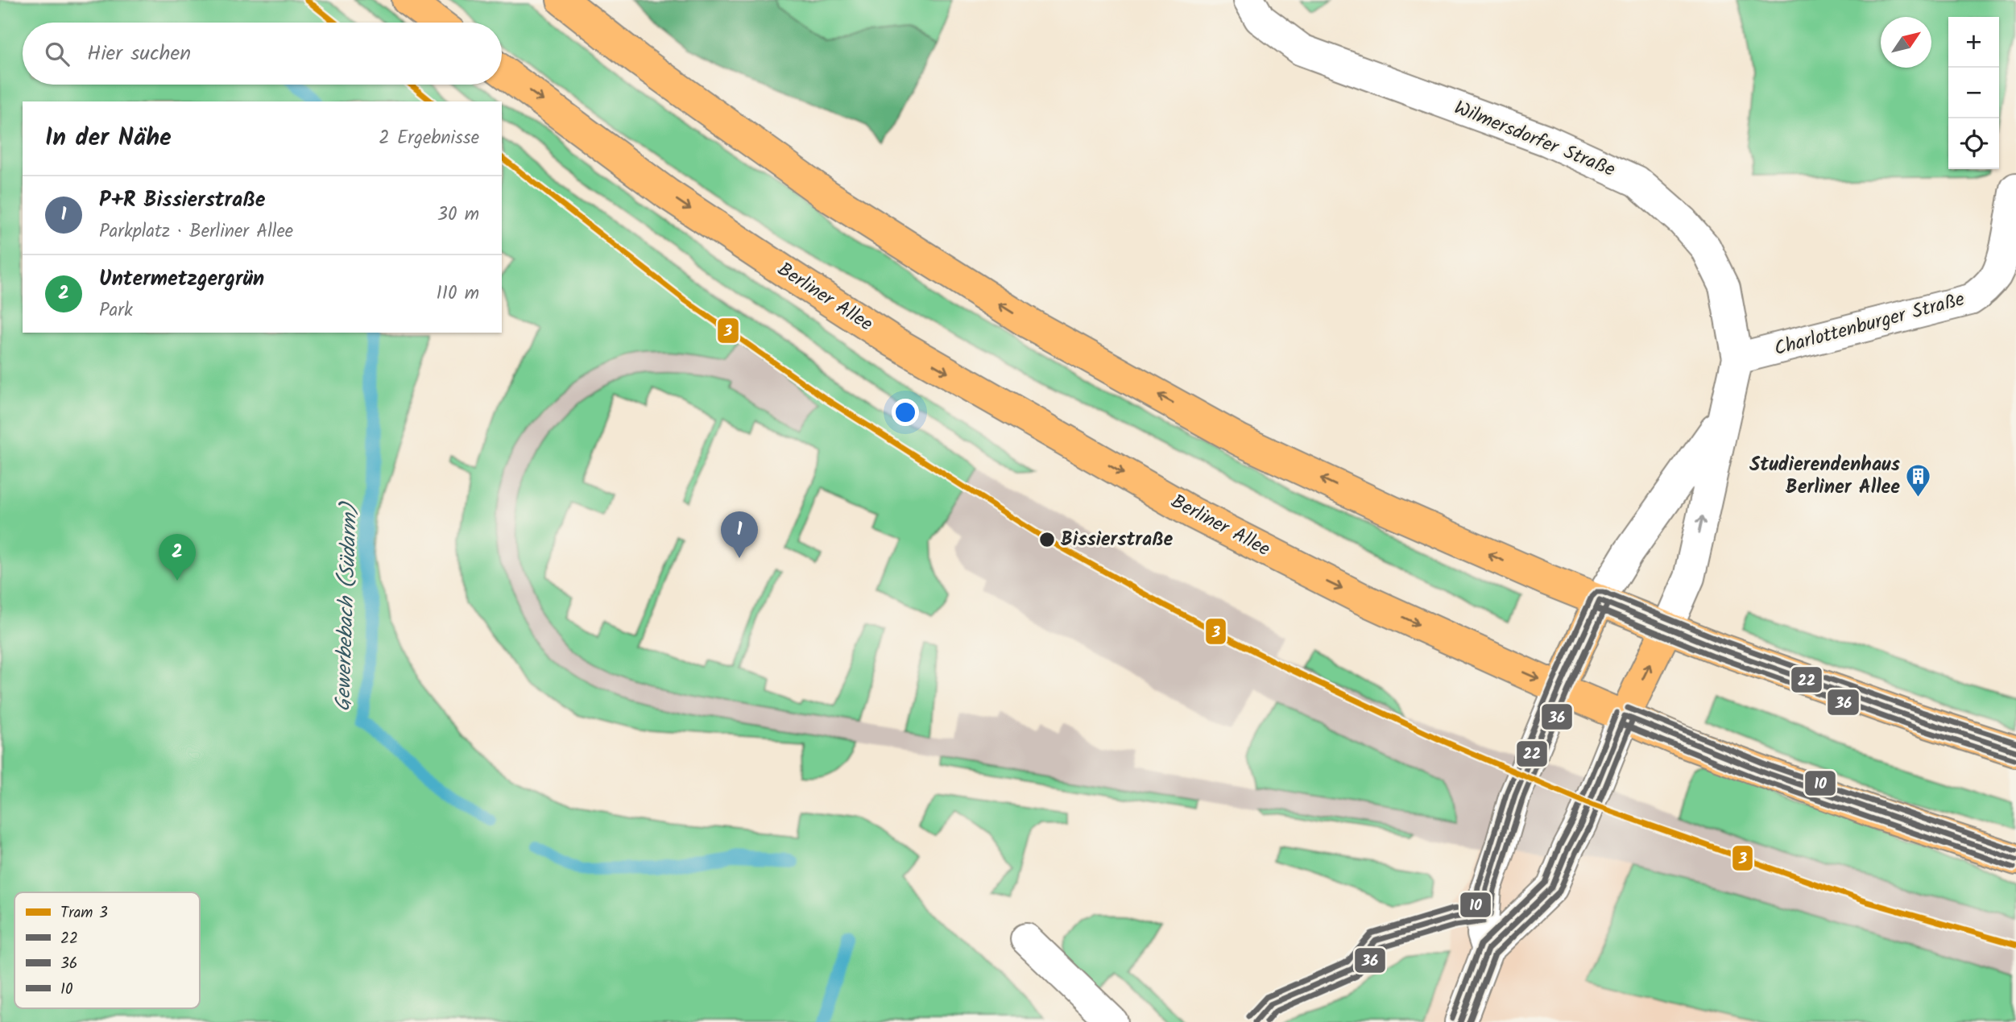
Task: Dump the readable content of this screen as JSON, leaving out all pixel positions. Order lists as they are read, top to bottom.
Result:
{
  "streets": {
    "main road": ["Berliner Allee"],
    "street": ["Wilmersdorfer Straße", "Charlottenburger Straße"]
  },
  "crossings": [
    ["Wilmersdorfer Straße", "Charlottenburger Straße"]
  ],
  "water": ["Gewerbebach (Südarm)"],
  "places": {
    "building": ["Studierendenhaus Berliner Allee"],
    "other": ["Bissierstraße"]
  },
  "lines": [
    "tram line 3",
    "transit line 10",
    "transit line 22",
    "transit line 36"
  ],
  "legend": [
    "Tram 3",
    "22",
    "36",
    "10"
  ],
  "north": "top right",
  "page": {
    "map_buttons": ["+", "−"],
    "search": "Hier suchen",
    "heading": ["In der Nähe", "2 Ergebnisse"],
    "list": [
      {
        "mark": "1",
        "name": "P+R Bissierstraße",
        "note": "Parkplatz · Berliner Allee",
        "value": "30 m"
      },
      {
        "mark": "2",
        "name": "Untermetzgergrün",
        "note": "Park",
        "value": "110 m"
      }
    ],
    "pins": ["1", "2"]
  }
}
